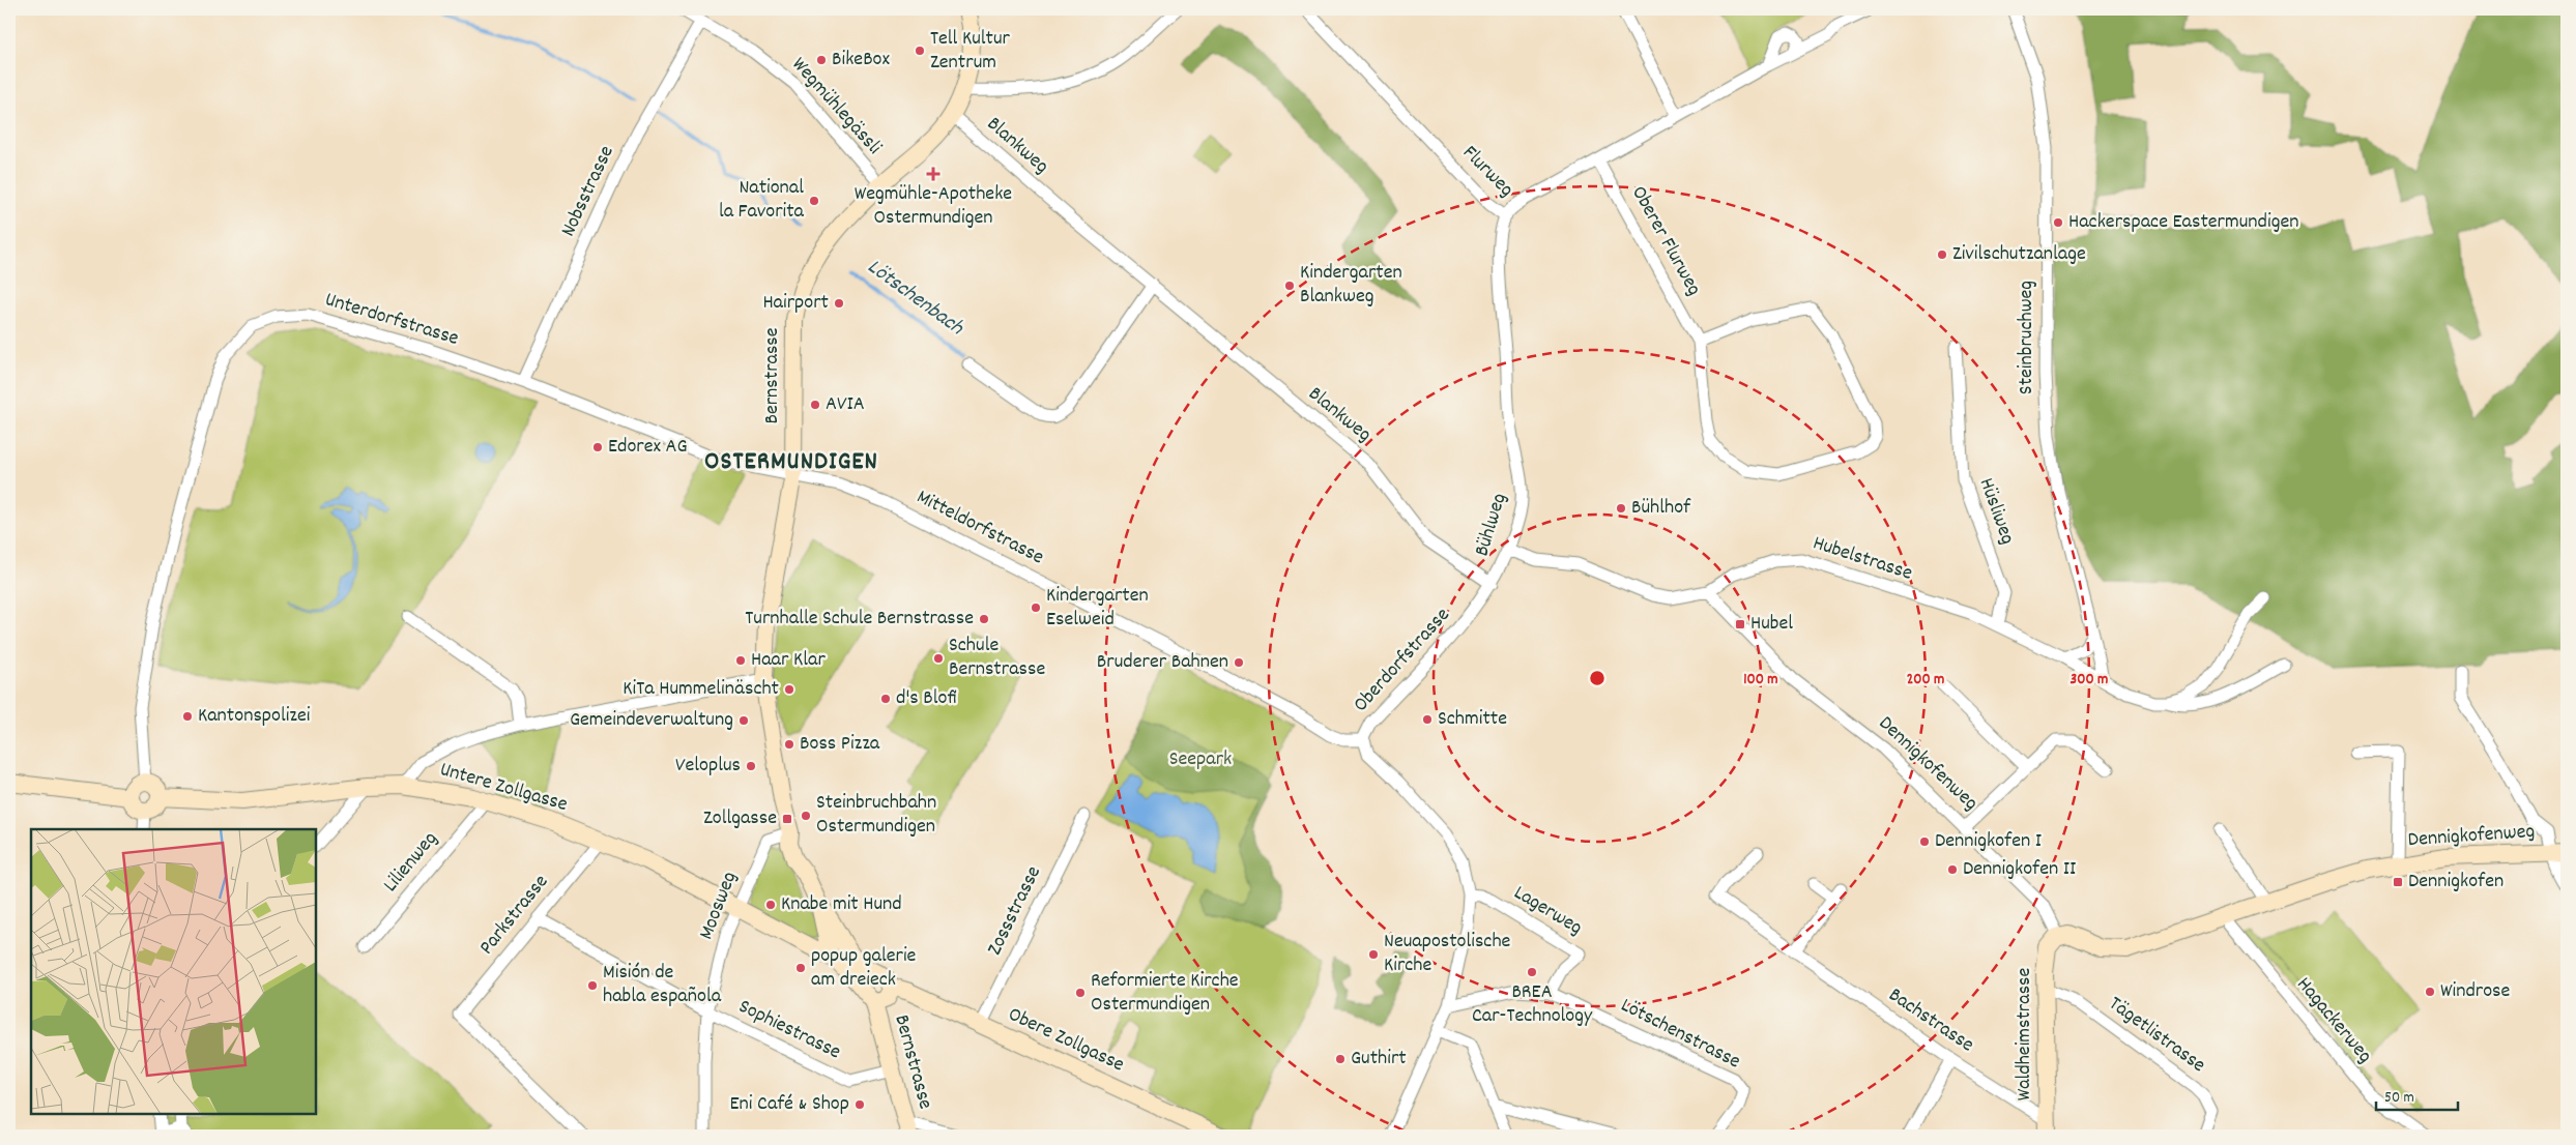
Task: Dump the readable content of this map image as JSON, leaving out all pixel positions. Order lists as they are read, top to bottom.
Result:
{
  "streets": {
    "street": [
      "Wegmühlegässli",
      "Blankweg",
      "Flurweg",
      "Nobsstrasse",
      "Oberer Flurweg",
      "Unterdorfstrasse",
      "Steinbruchweg",
      "Bernstrasse",
      "Hüsliweg",
      "Bühlweg",
      "Mitteldorfstrasse",
      "Hubelstrasse",
      "Oberdorfstrasse",
      "Dennigkofenweg",
      "Untere Zollgasse",
      "Lilienweg",
      "Moosweg",
      "Zossstrasse",
      "Lagerweg",
      "Parkstrasse",
      "Bachstrasse",
      "Hagackerweg",
      "Sophiestrasse",
      "Lötschenstrasse",
      "Waldheimstrasse",
      "Tägetlistrasse",
      "Obere Zollgasse"
    ]
  },
  "crossings": [
    ["Wegmühlegässli", "Nobsstrasse"],
    ["Wegmühlegässli", "Bernstrasse"],
    ["Blankweg", "Bernstrasse"],
    ["Blankweg", "Bühlweg"],
    ["Blankweg", "Oberdorfstrasse"],
    ["Flurweg", "Bühlweg"],
    ["Nobsstrasse", "Unterdorfstrasse"],
    ["Unterdorfstrasse", "Bernstrasse"],
    ["Unterdorfstrasse", "Mitteldorfstrasse"],
    ["Unterdorfstrasse", "Untere Zollgasse"],
    ["Steinbruchweg", "Hubelstrasse"],
    ["Bernstrasse", "Mitteldorfstrasse"],
    ["Bernstrasse", "Untere Zollgasse"],
    ["Bernstrasse", "Moosweg"],
    ["Bernstrasse", "Sophiestrasse"],
    ["Bernstrasse", "Obere Zollgasse"],
    ["Hüsliweg", "Hubelstrasse"],
    ["Bühlweg", "Hubelstrasse"],
    ["Bühlweg", "Oberdorfstrasse"],
    ["Mitteldorfstrasse", "Oberdorfstrasse"],
    ["Hubelstrasse", "Dennigkofenweg"],
    ["Oberdorfstrasse", "Lagerweg"],
    ["Dennigkofenweg", "Hagackerweg"],
    ["Dennigkofenweg", "Waldheimstrasse"],
    ["Untere Zollgasse", "Lilienweg"],
    ["Untere Zollgasse", "Moosweg"],
    ["Untere Zollgasse", "Parkstrasse"],
    ["Moosweg", "Sophiestrasse"],
    ["Zossstrasse", "Obere Zollgasse"],
    ["Lagerweg", "Lötschenstrasse"],
    ["Parkstrasse", "Sophiestrasse"],
    ["Bachstrasse", "Waldheimstrasse"],
    ["Waldheimstrasse", "Tägetlistrasse"]
  ],
  "districts": ["OSTERMUNDIGEN"],
  "water": ["Lötschenbach"],
  "parks": ["Seepark"],
  "places": {
    "other": [
      "Tell Kultur Zentrum",
      "BikeBox",
      "National la Favorita",
      "Hackerspace Eastermundigen",
      "Zivilschutzanlage",
      "Kindergarten Blankweg",
      "Hairport",
      "AVIA",
      "Edorex AG",
      "Bühlhof",
      "Kindergarten Eselweid",
      "Turnhalle Schule Bernstrasse",
      "Schule Bernstrasse",
      "Haar Klar",
      "Bruderer Bahnen",
      "KiTa Hummelinäscht",
      "d's Blofi",
      "Kantonspolizei",
      "Schmitte",
      "Gemeindeverwaltung",
      "Boss Pizza",
      "Veloplus",
      "Steinbruchbahn Ostermundigen",
      "Dennigkofen I",
      "Dennigkofen II",
      "Knabe mit Hund",
      "Neuapostolische Kirche",
      "popup galerie am dreieck",
      "BREA Car-Technology",
      "Misión de habla española",
      "Windrose",
      "Reformierte Kirche Ostermundigen",
      "Guthirt",
      "Eni Café & Shop"
    ],
    "health": ["Wegmühle-Apotheke Ostermundigen"],
    "transit": ["Hubel", "Zollgasse", "Dennigkofen"]
  },
  "scale_bar": "50 m",
  "rings": ["100 m", "200 m", "300 m"]
}
